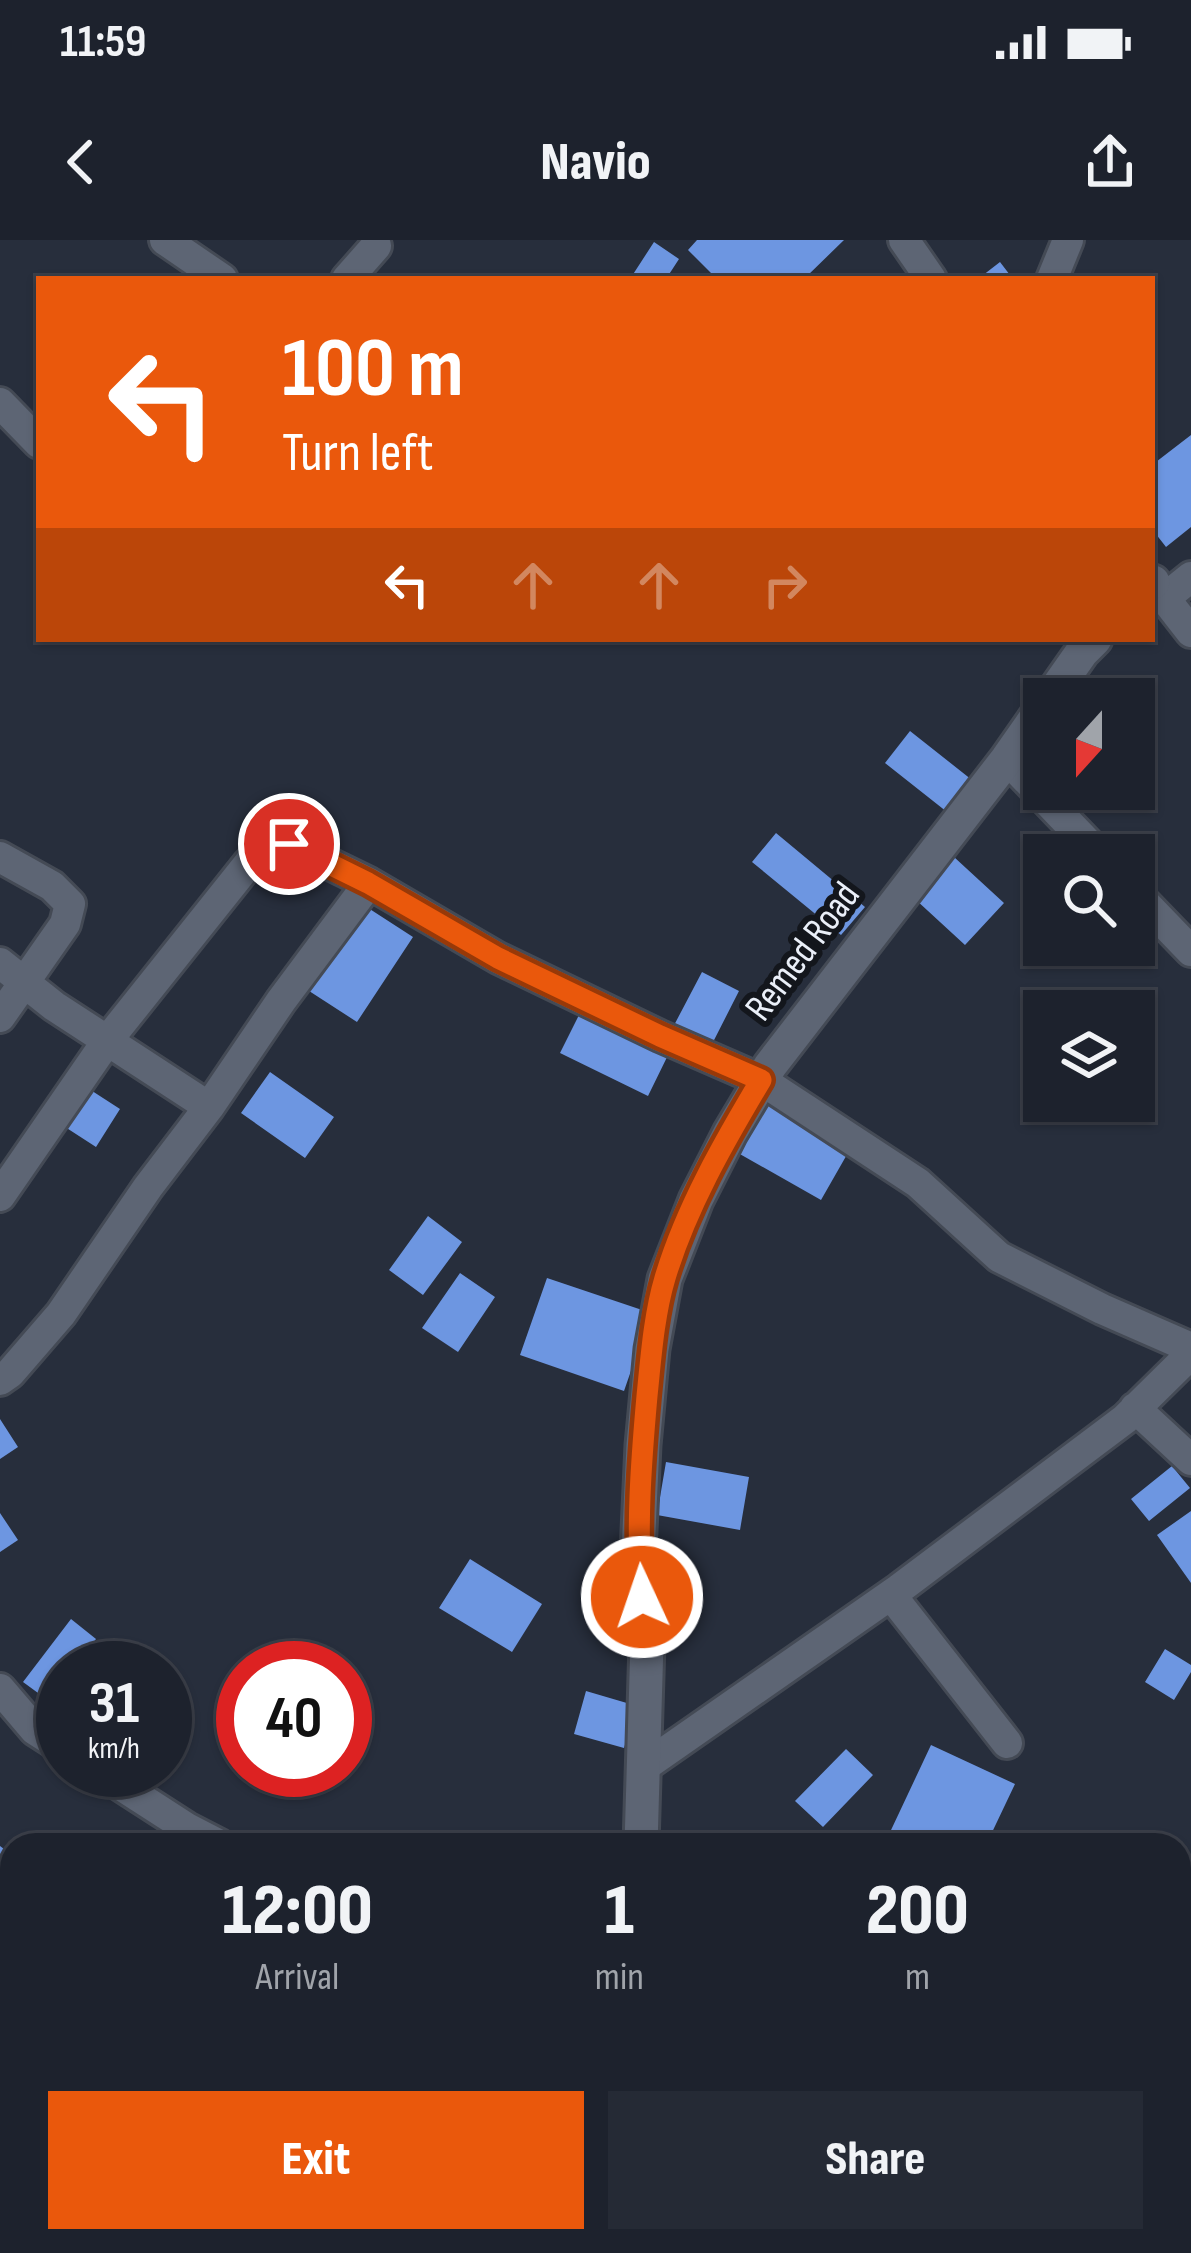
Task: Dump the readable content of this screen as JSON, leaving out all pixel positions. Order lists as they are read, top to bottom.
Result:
{
  "streets": {
    "street": ["Remed Road"]
  },
  "north": "bottom",
  "page": {
    "status": "11:59",
    "header": "Navio",
    "turn": ["100 m", "Turn left"],
    "speed": "31 km/h",
    "limit": "40",
    "eta": [
      "12:00",
      "Arrival",
      "1",
      "min",
      "200",
      "m"
    ],
    "buttons": ["Exit", "Share"]
  }
}
